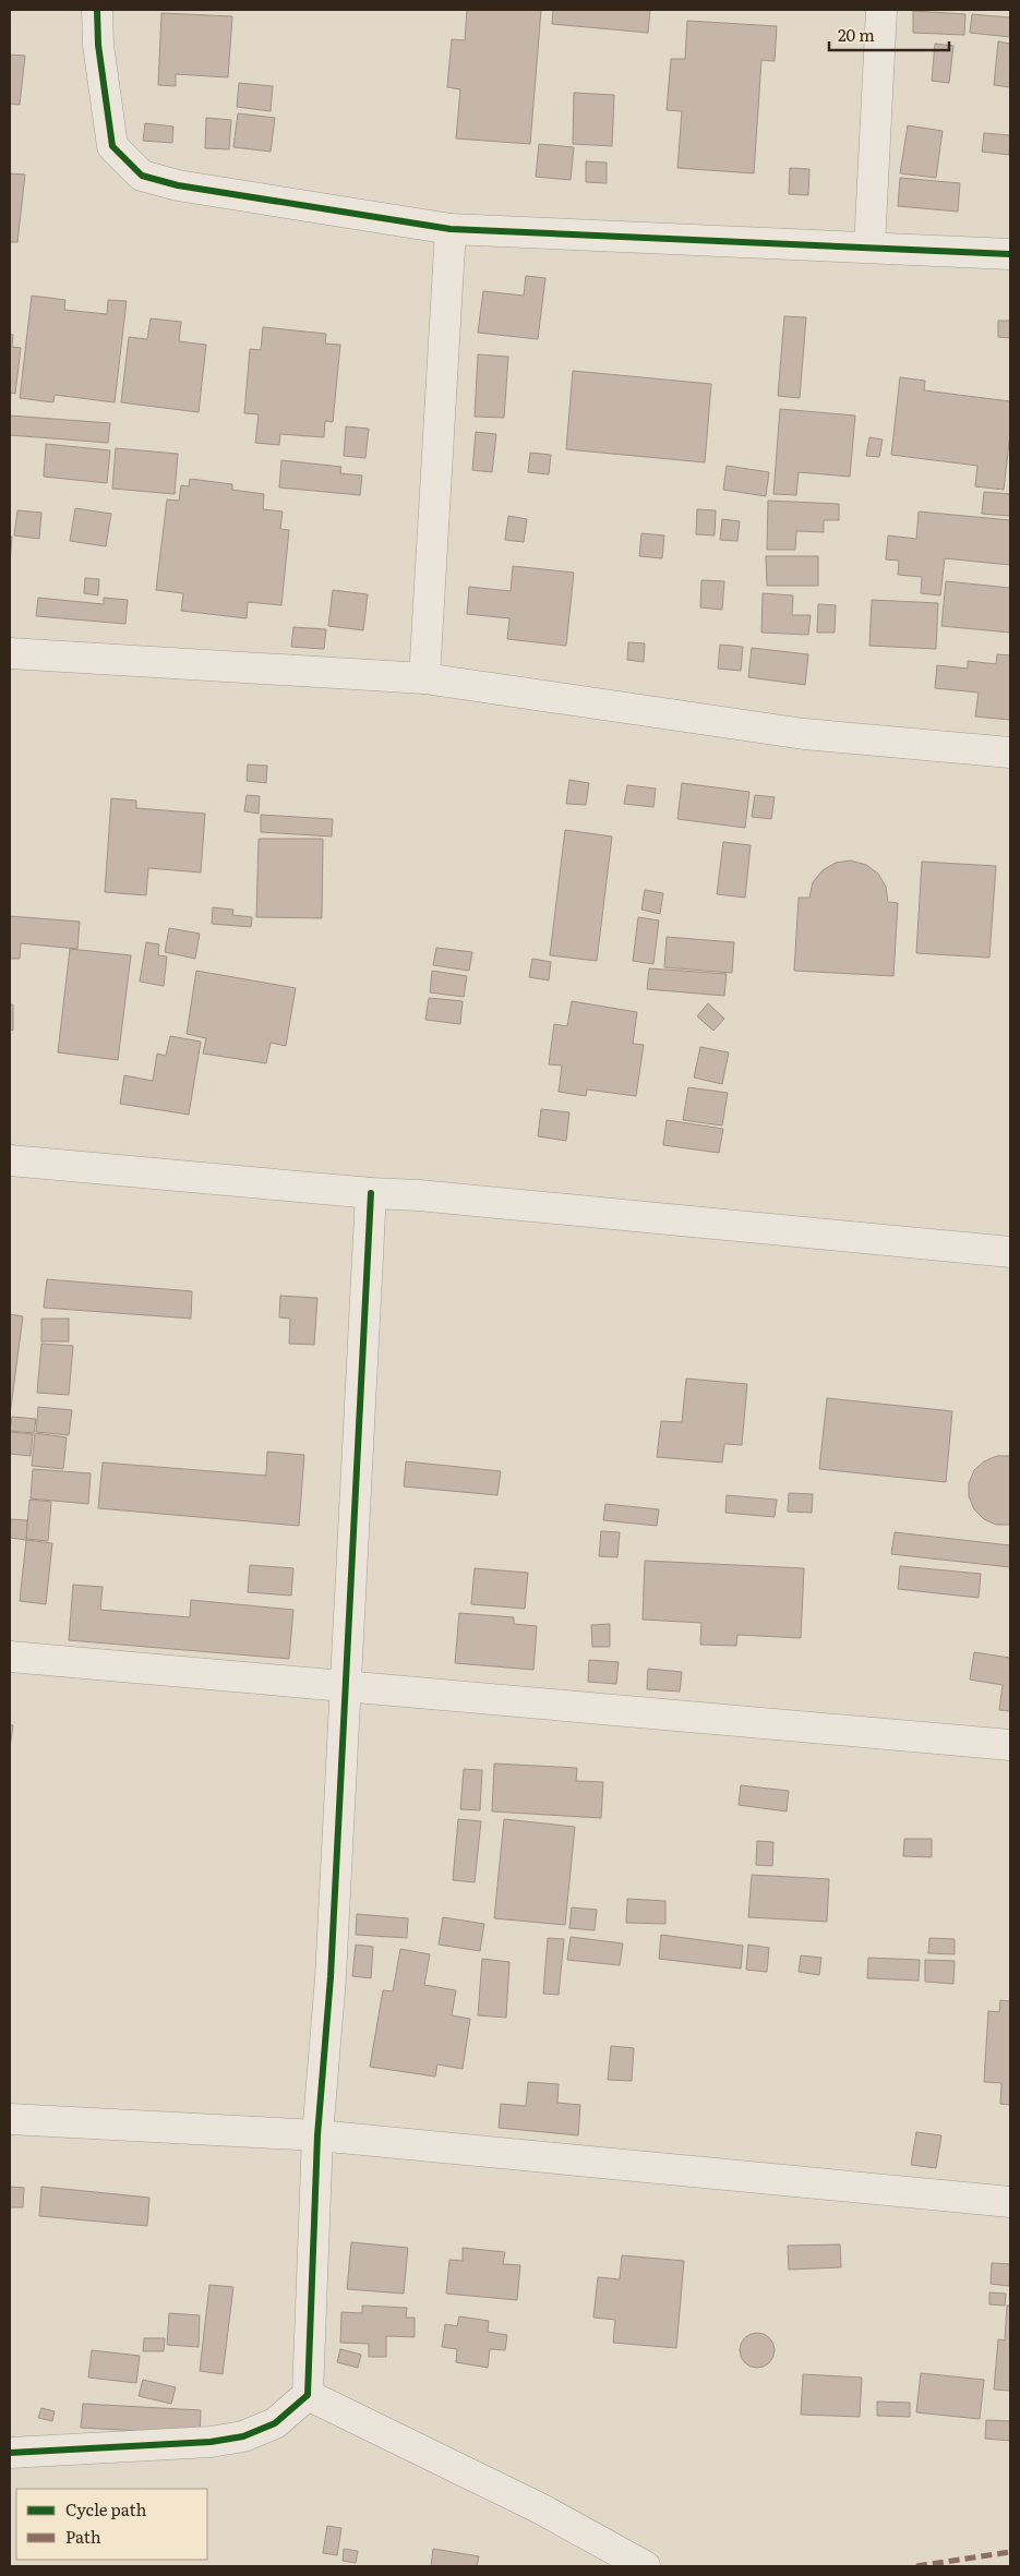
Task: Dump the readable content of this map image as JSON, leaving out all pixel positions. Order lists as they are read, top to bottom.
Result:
{
  "legend": ["Cycle path", "Path"],
  "scale_bar": "20 m"
}
